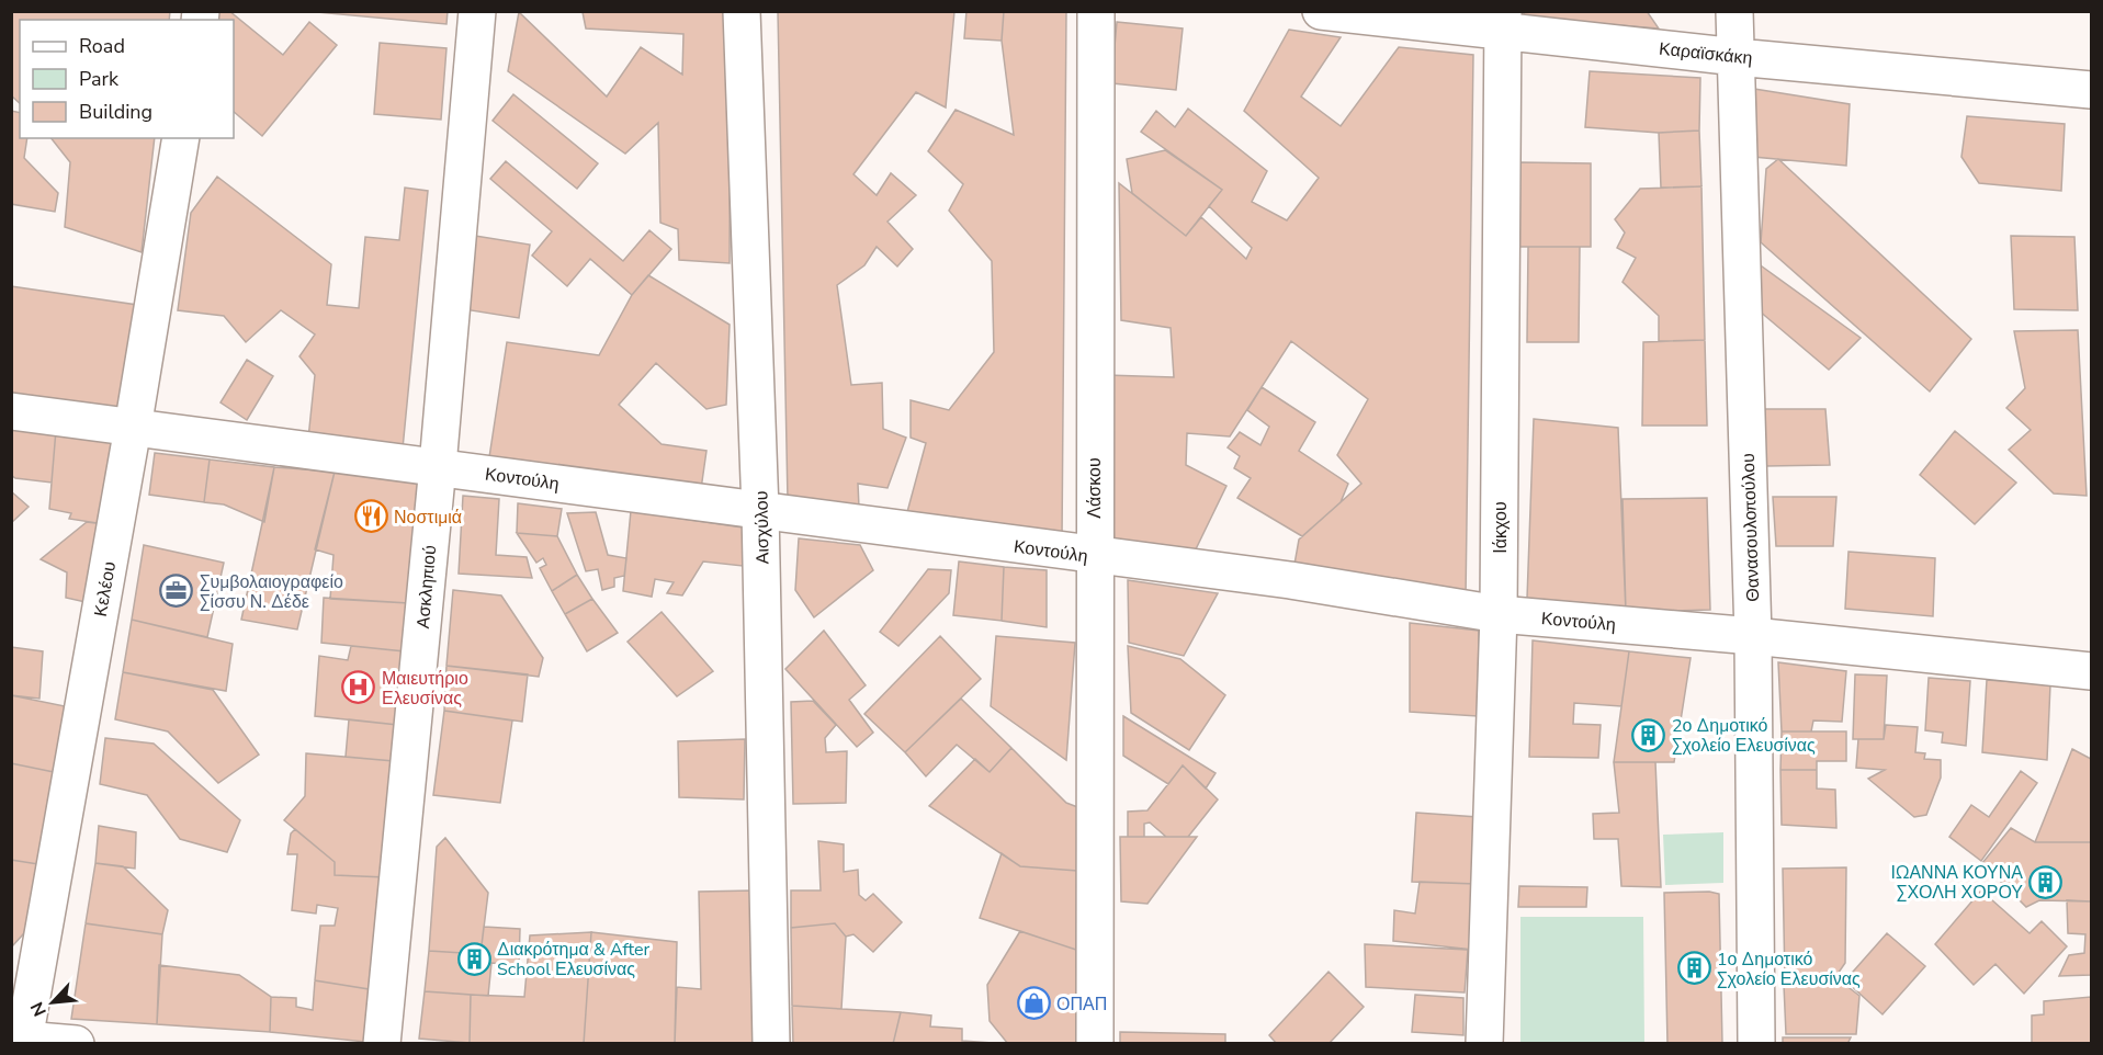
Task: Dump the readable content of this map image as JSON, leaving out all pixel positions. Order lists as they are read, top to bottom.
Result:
{
  "streets": {
    "street": [
      "Καραϊσκάκη",
      "Κοντούλη",
      "Λάσκου",
      "Αισχύλου",
      "Ιάκχου",
      "Θανασουλοπούλου",
      "Ασκληπιού",
      "Κελέου"
    ]
  },
  "crossings": [
    ["Καραϊσκάκη", "Ιάκχου"],
    ["Καραϊσκάκη", "Θανασουλοπούλου"],
    ["Κοντούλη", "Λάσκου"],
    ["Κοντούλη", "Αισχύλου"],
    ["Κοντούλη", "Ιάκχου"],
    ["Κοντούλη", "Θανασουλοπούλου"],
    ["Κοντούλη", "Ασκληπιού"],
    ["Κοντούλη", "Κελέου"]
  ],
  "places": {
    "restaurant": ["Νοστιμιά"],
    "office": ["Συμβολαιογραφείο Σίσσυ Ν. Δέδε"],
    "hospital": ["Μαιευτήριο Ελευσίνας"],
    "building": [
      "2ο Δημοτικό Σχολείο Ελευσίνας",
      "ΙΩΑΝΝΑ ΚΟΥΝΑ ΣΧΟΛΗ ΧΟΡΟΥ",
      "Διακρότημα & After School Ελευσίνας",
      "1ο Δημοτικό Σχολείο Ελευσίνας"
    ],
    "shop": ["ΟΠΑΠ"]
  },
  "legend": ["Road", "Park", "Building"],
  "north": "bottom left"
}
